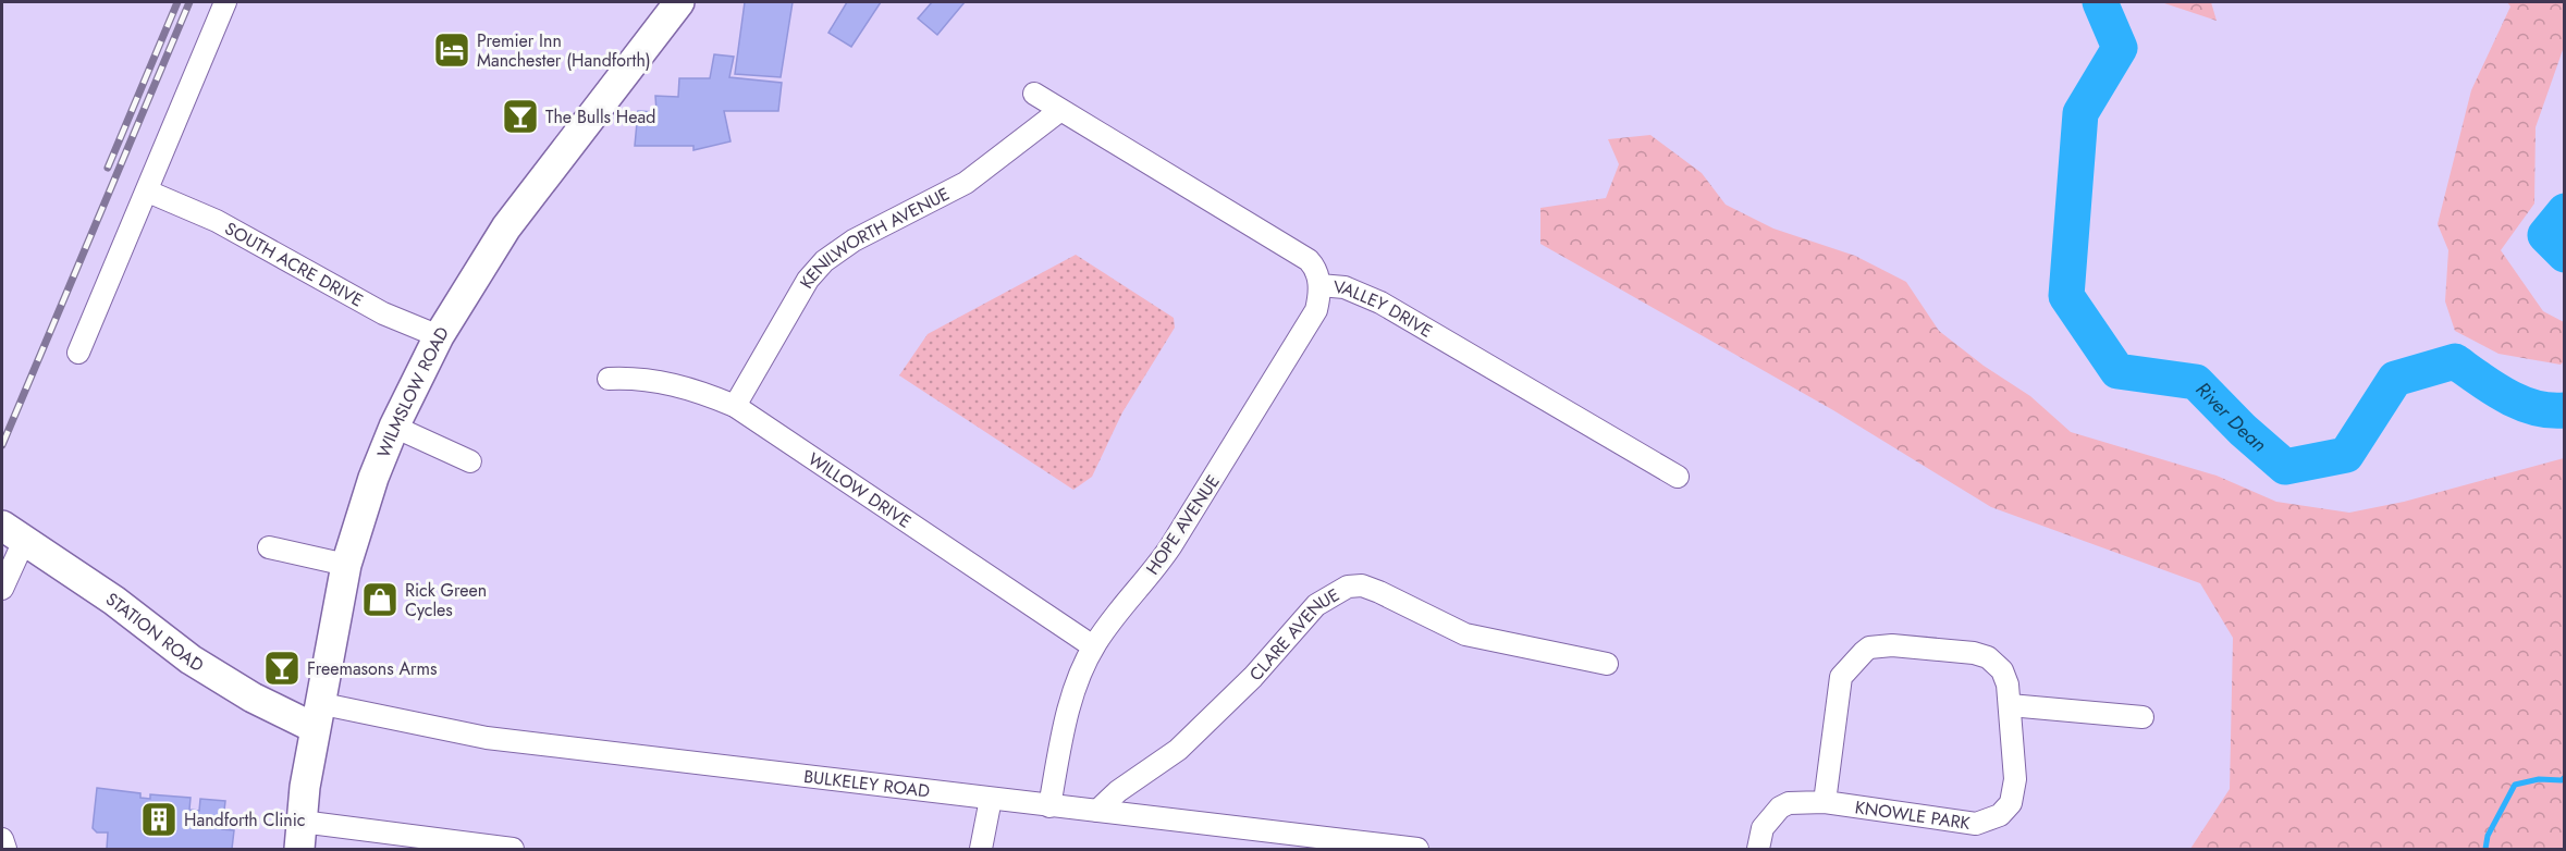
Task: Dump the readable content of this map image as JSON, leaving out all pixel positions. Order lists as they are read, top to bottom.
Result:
{
  "streets": {
    "street": [
      "KENILWORTH AVENUE",
      "SOUTH ACRE DRIVE",
      "VALLEY DRIVE",
      "WILMSLOW ROAD",
      "WILLOW DRIVE",
      "HOPE AVENUE",
      "STATION ROAD",
      "CLARE AVENUE",
      "BULKELEY ROAD",
      "KNOWLE PARK"
    ]
  },
  "crossings": [
    ["KENILWORTH AVENUE", "VALLEY DRIVE"],
    ["KENILWORTH AVENUE", "WILLOW DRIVE"],
    ["SOUTH ACRE DRIVE", "WILMSLOW ROAD"],
    ["VALLEY DRIVE", "HOPE AVENUE"],
    ["WILMSLOW ROAD", "STATION ROAD"],
    ["WILMSLOW ROAD", "BULKELEY ROAD"],
    ["WILLOW DRIVE", "HOPE AVENUE"],
    ["HOPE AVENUE", "BULKELEY ROAD"],
    ["STATION ROAD", "BULKELEY ROAD"],
    ["CLARE AVENUE", "BULKELEY ROAD"]
  ],
  "water": ["River Dean"],
  "places": {
    "hotel": ["Premier Inn Manchester (Handforth)"],
    "bar": ["The Bulls Head", "Freemasons Arms"],
    "shop": ["Rick Green Cycles"],
    "building": ["Handforth Clinic"]
  }
}
